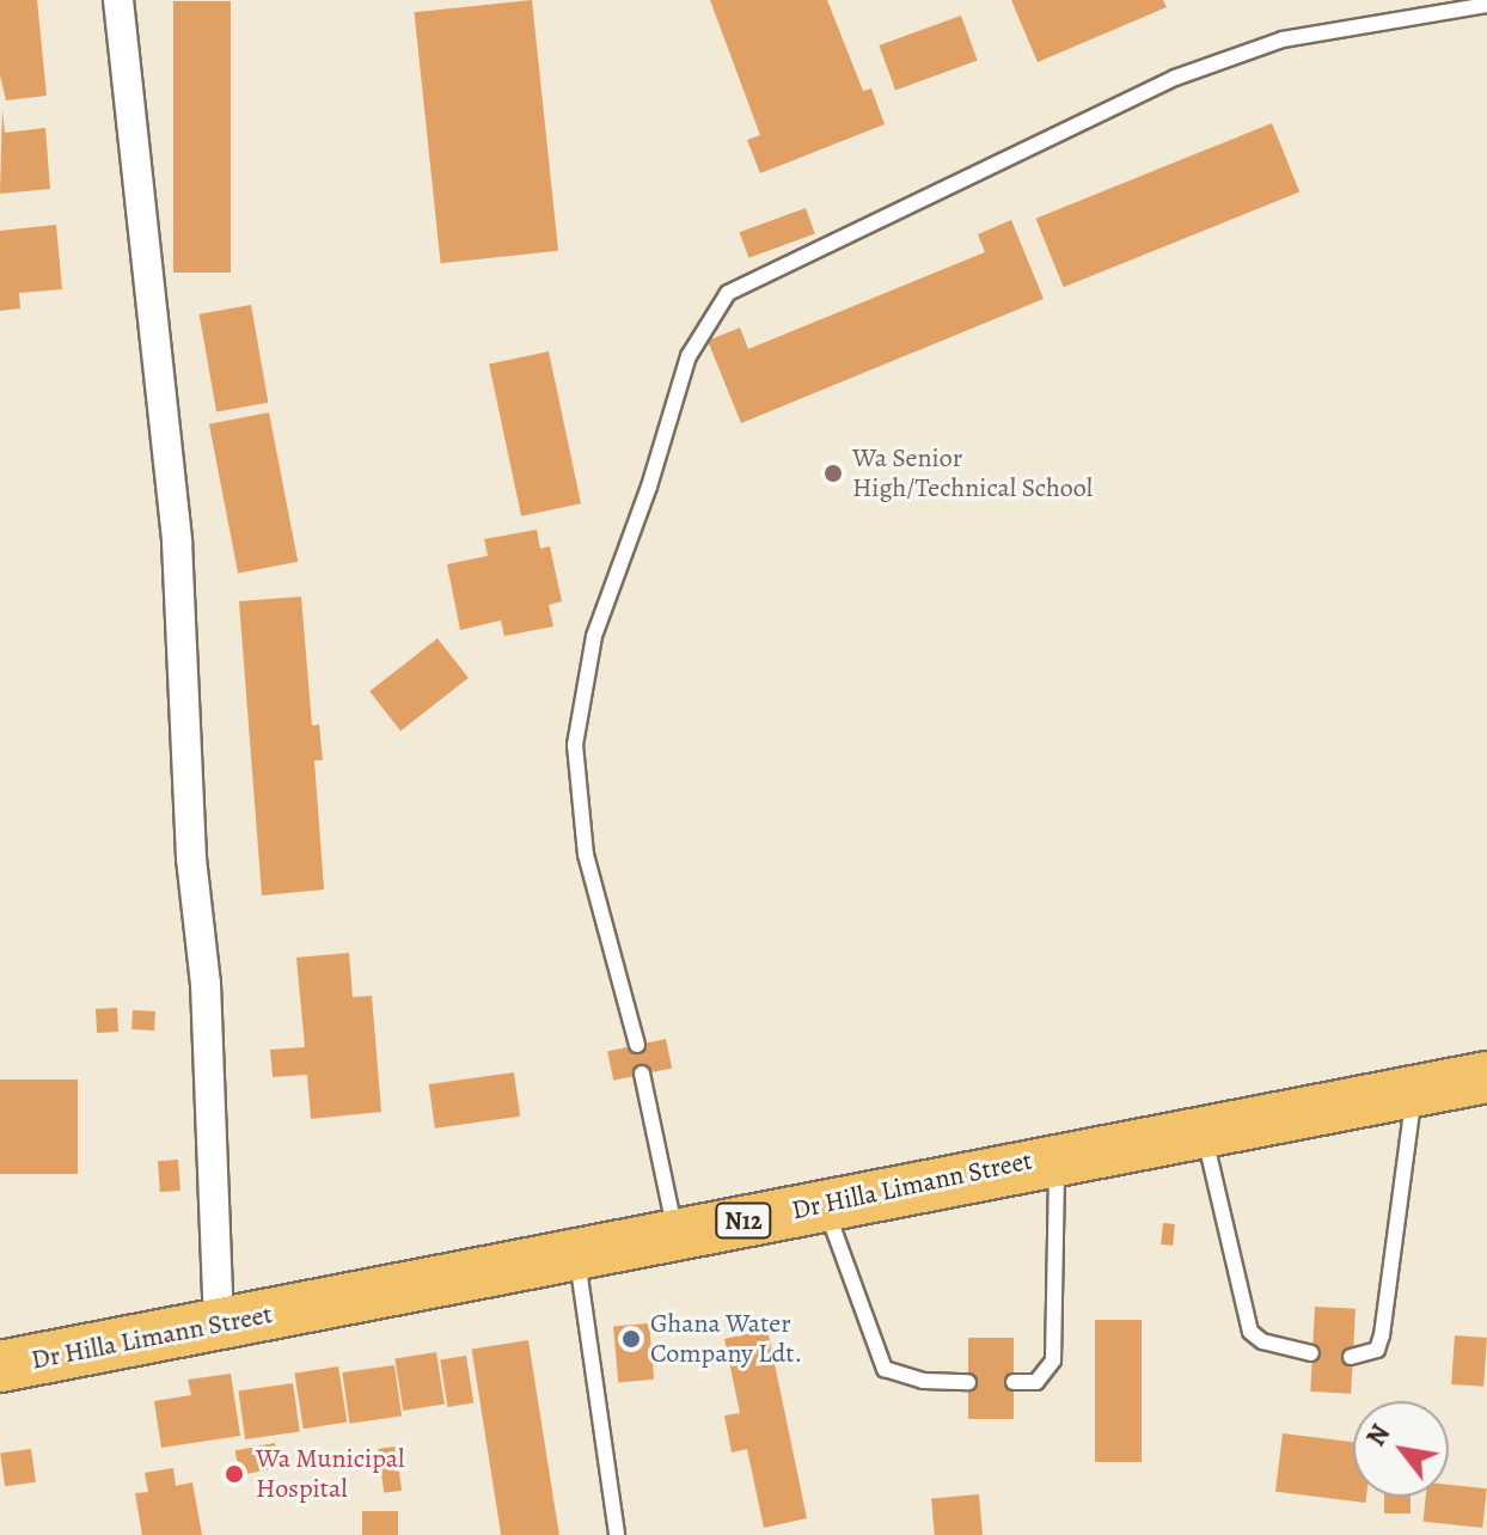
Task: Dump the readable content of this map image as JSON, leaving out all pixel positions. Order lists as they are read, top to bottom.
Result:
{
  "streets": {
    "highway": ["Dr Hilla Limann Street", "N12"]
  },
  "places": ["Wa Senior High/Technical School", "Ghana Water Company Ldt.", "Wa Municipal Hospital"],
  "north": "top left"
}
